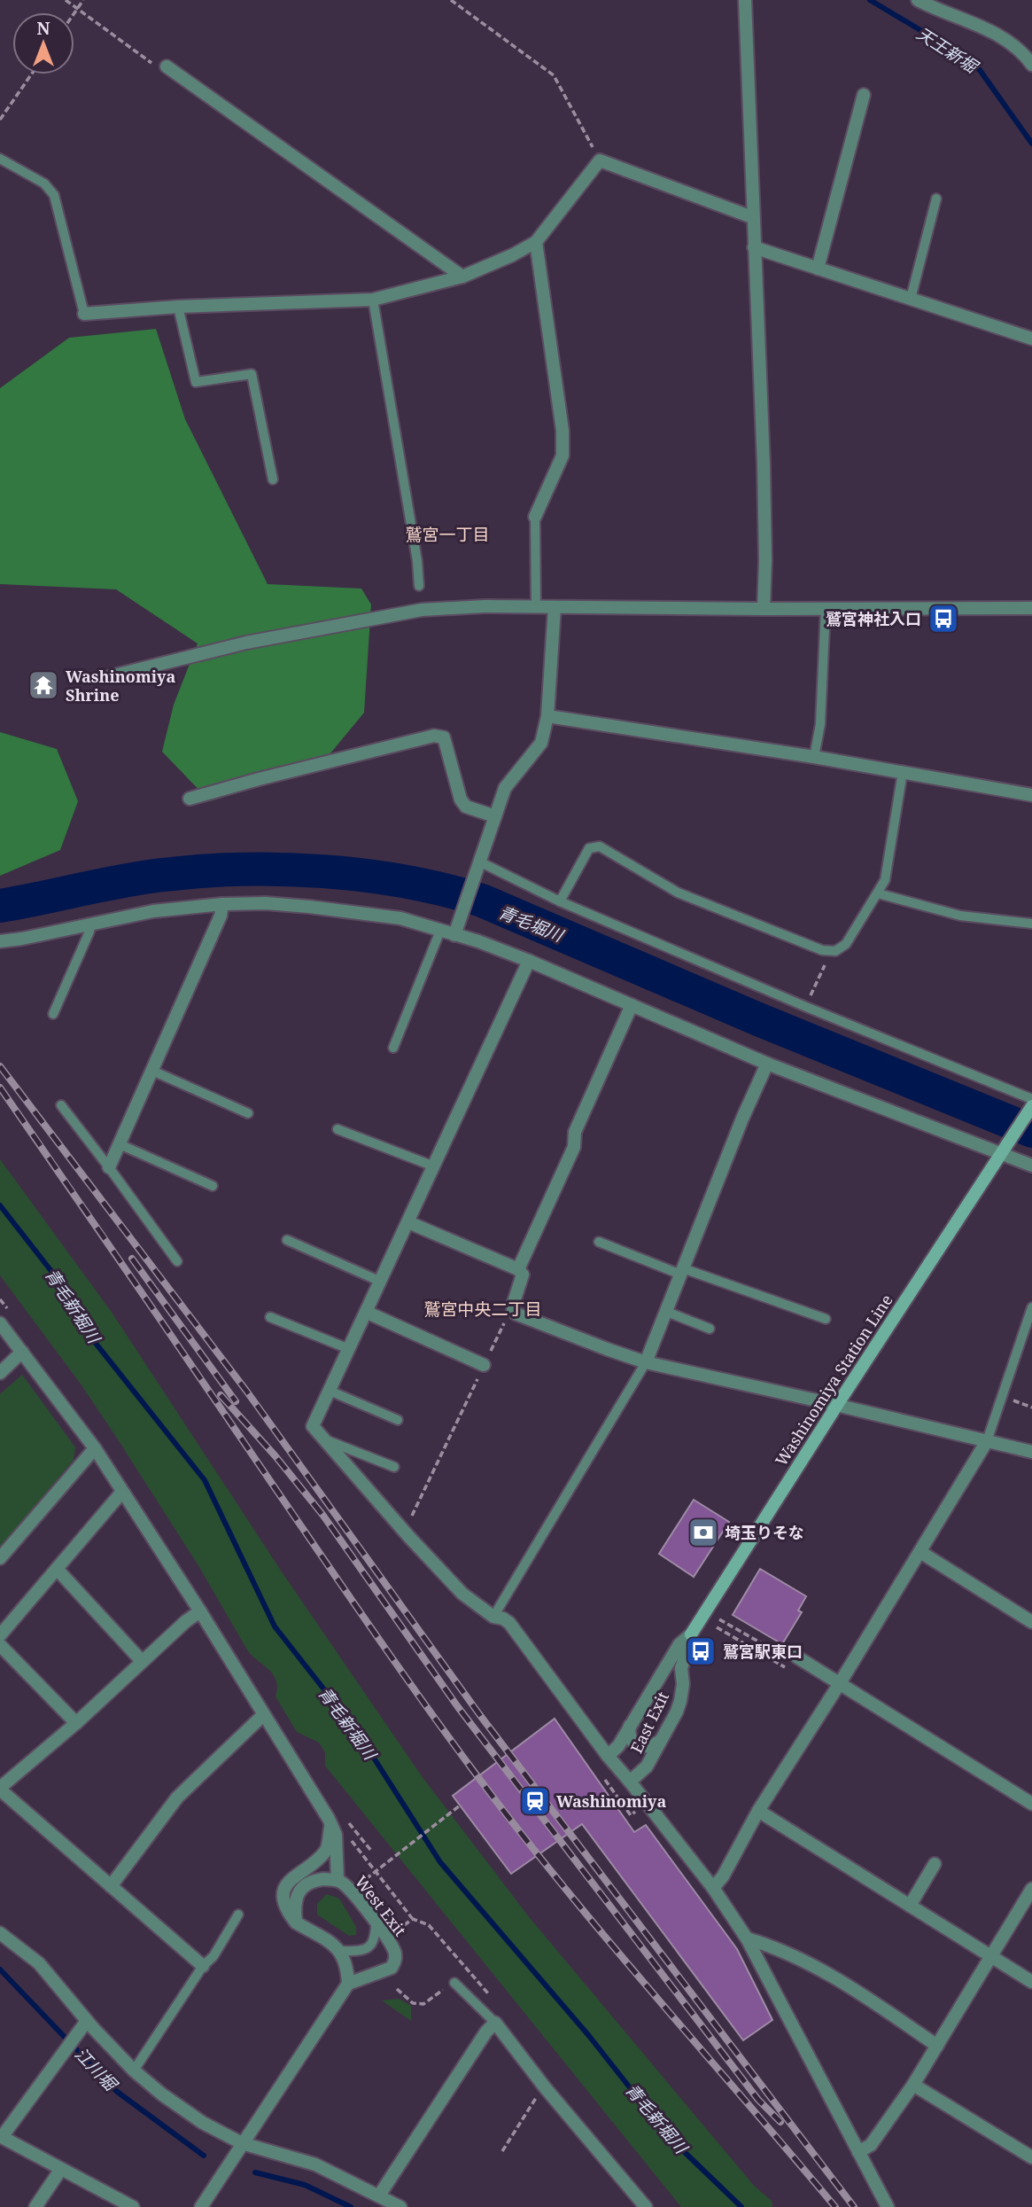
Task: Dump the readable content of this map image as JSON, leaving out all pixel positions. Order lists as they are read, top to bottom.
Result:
{
  "streets": {
    "main road": ["Washinomiya Station Line"],
    "street": ["East Exit", "West Exit"]
  },
  "crossings": [
    ["Washinomiya Station Line", "East Exit"]
  ],
  "districts": ["鷲宮一丁目", "鷲宮中央二丁目"],
  "water": [
    "天王新堀",
    "青毛堀川",
    "青毛新堀川",
    "江川堀"
  ],
  "places": {
    "bus stop": ["鷲宮神社入口", "鷲宮駅東口"],
    "temple": ["Washinomiya Shrine"],
    "bank": ["埼玉りそな"],
    "station": ["Washinomiya"]
  },
  "north": "top"
}
